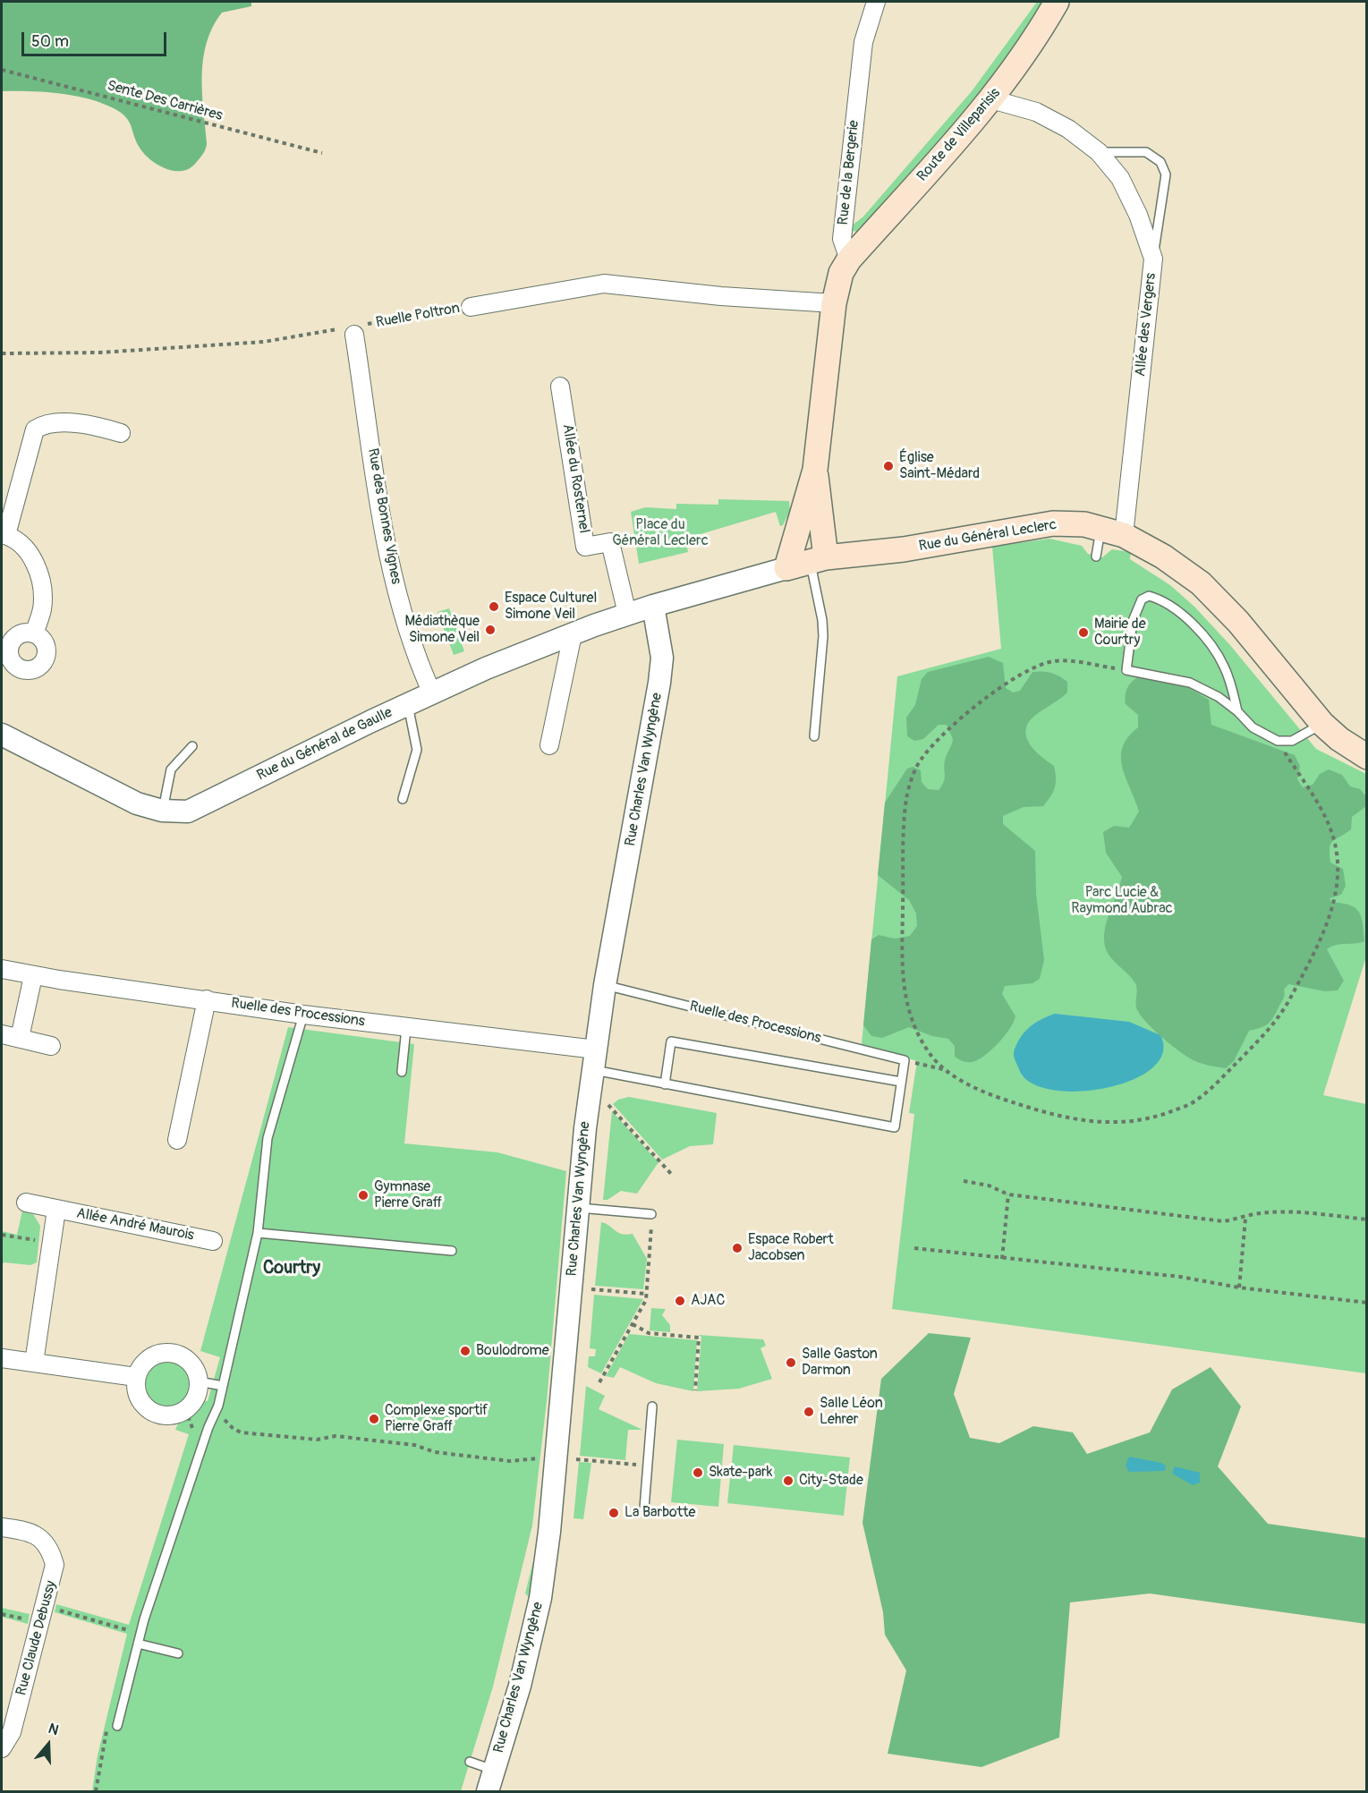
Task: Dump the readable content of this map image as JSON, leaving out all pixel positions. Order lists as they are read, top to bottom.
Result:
{
  "streets": {
    "main road": ["Route de Villeparisis", "Rue du Général Leclerc"],
    "street": [
      "Rue de la Bergerie",
      "Ruelle Poltron",
      "Allée des Vergers",
      "Allée du Rosternel",
      "Rue des Bonnes Vignes",
      "Rue du Général de Gaulle",
      "Rue Charles Van Wyngène",
      "Ruelle des Processions",
      "Allée André Maurois",
      "Rue Claude Debussy"
    ],
    "path": ["Sente Des Carrières"]
  },
  "crossings": [
    ["Route de Villeparisis", "Rue de la Bergerie"],
    ["Route de Villeparisis", "Allée des Vergers"],
    ["Ruelle Poltron", "Rue des Bonnes Vignes"],
    ["Allée des Vergers", "Rue du Général Leclerc"],
    ["Allée du Rosternel", "Rue du Général de Gaulle"],
    ["Rue des Bonnes Vignes", "Rue du Général de Gaulle"],
    ["Rue du Général Leclerc", "Rue du Général de Gaulle"],
    ["Rue du Général Leclerc", "Rue Charles Van Wyngène"],
    ["Rue du Général de Gaulle", "Rue Charles Van Wyngène"],
    ["Rue Charles Van Wyngène", "Ruelle des Processions"]
  ],
  "districts": ["Courtry"],
  "parks": ["Place du Général Leclerc", "Parc Lucie & Raymond Aubrac"],
  "places": [
    "Église Saint-Médard",
    "Espace Culturel Simone Veil",
    "Médiathèque Simone Veil",
    "Mairie de Courtry",
    "Gymnase Pierre Graff",
    "Espace Robert Jacobsen",
    "AJAC",
    "Boulodrome",
    "Salle Gaston Darmon",
    "Salle Léon Lehrer",
    "Complexe sportif Pierre Graff",
    "Skate-park",
    "City-Stade",
    "La Barbotte"
  ],
  "scale_bar": "50 m",
  "north": "top"
}
